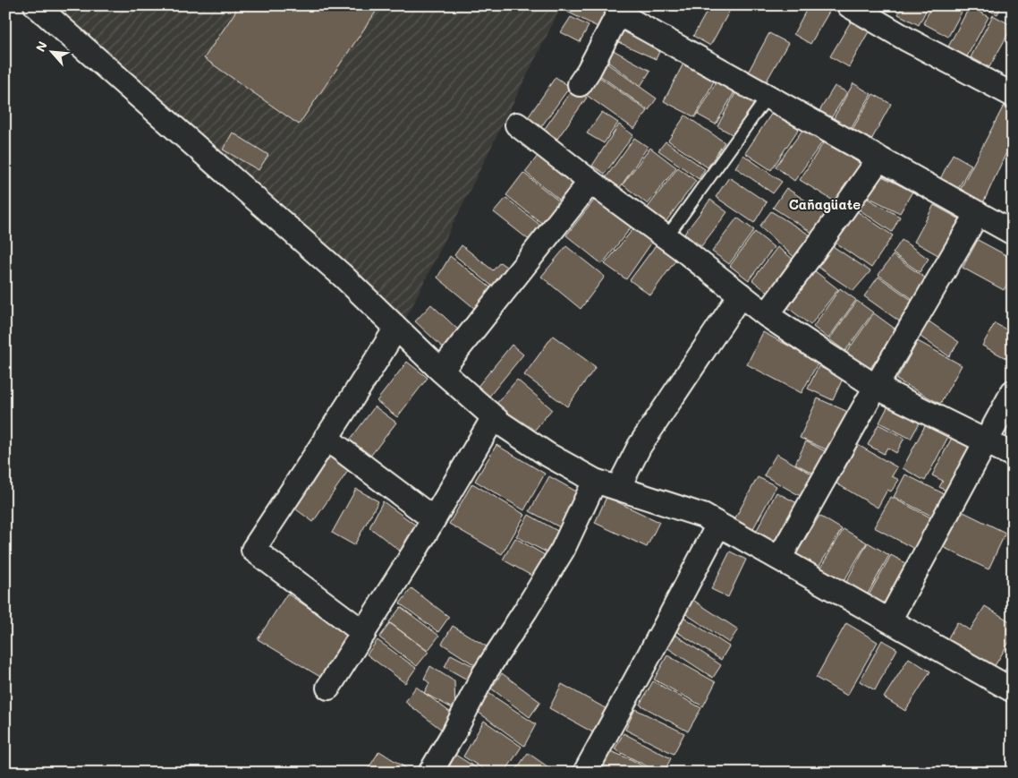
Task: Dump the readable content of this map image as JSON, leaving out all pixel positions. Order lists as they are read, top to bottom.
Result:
{
  "districts": ["Cañagüate"],
  "north": "top left"
}
